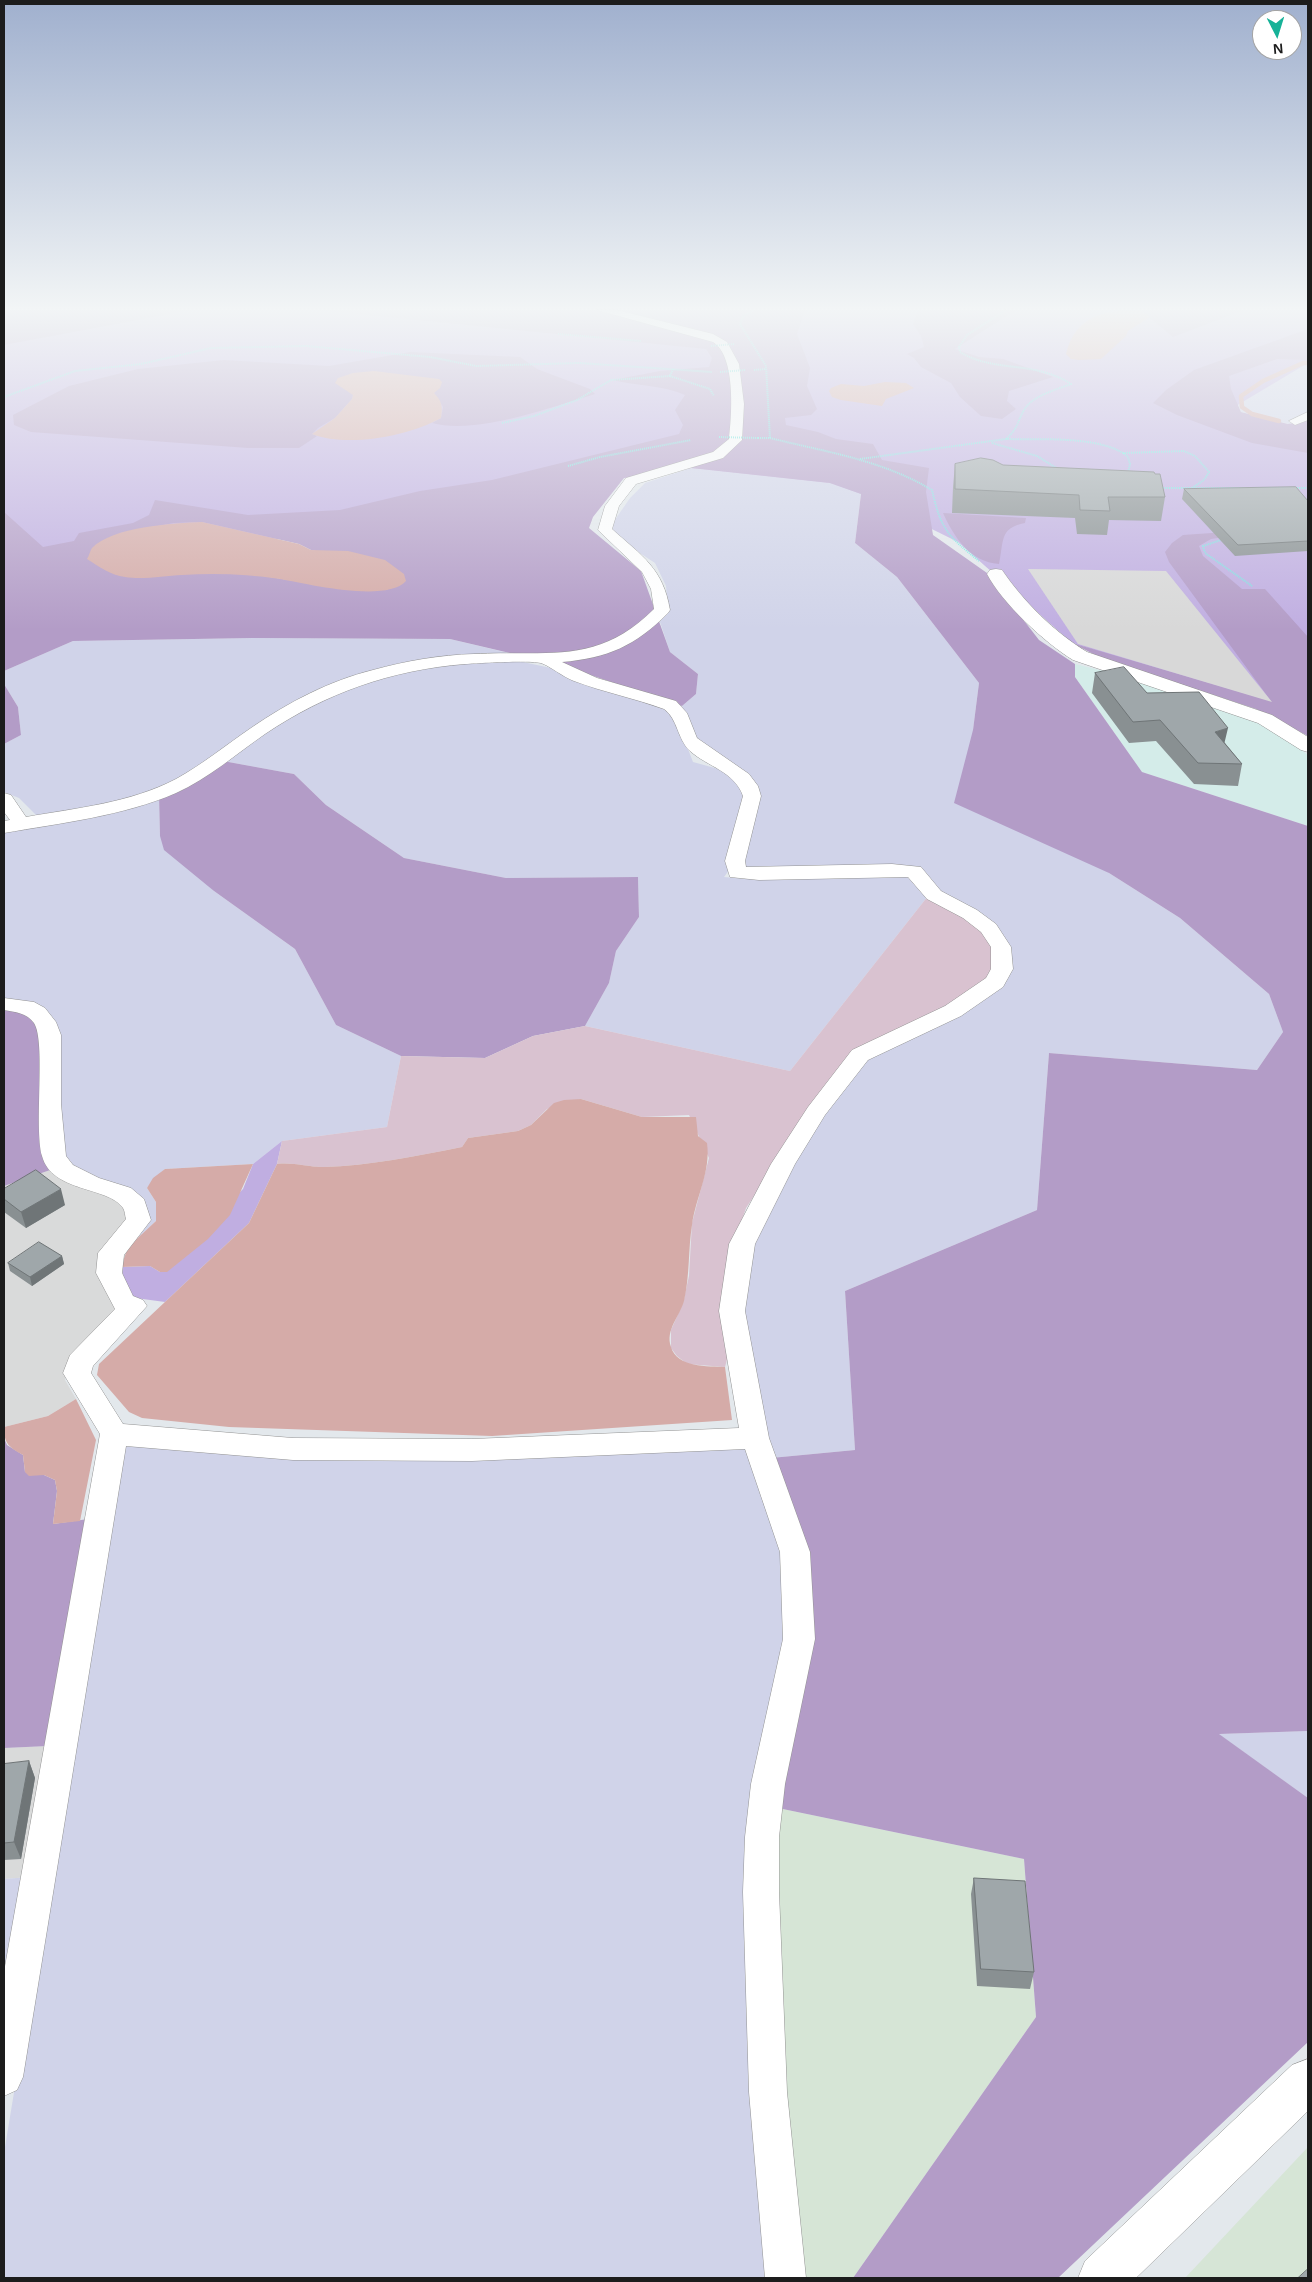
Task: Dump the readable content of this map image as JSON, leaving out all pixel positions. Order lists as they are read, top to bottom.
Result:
{
  "north": "bottom"
}
